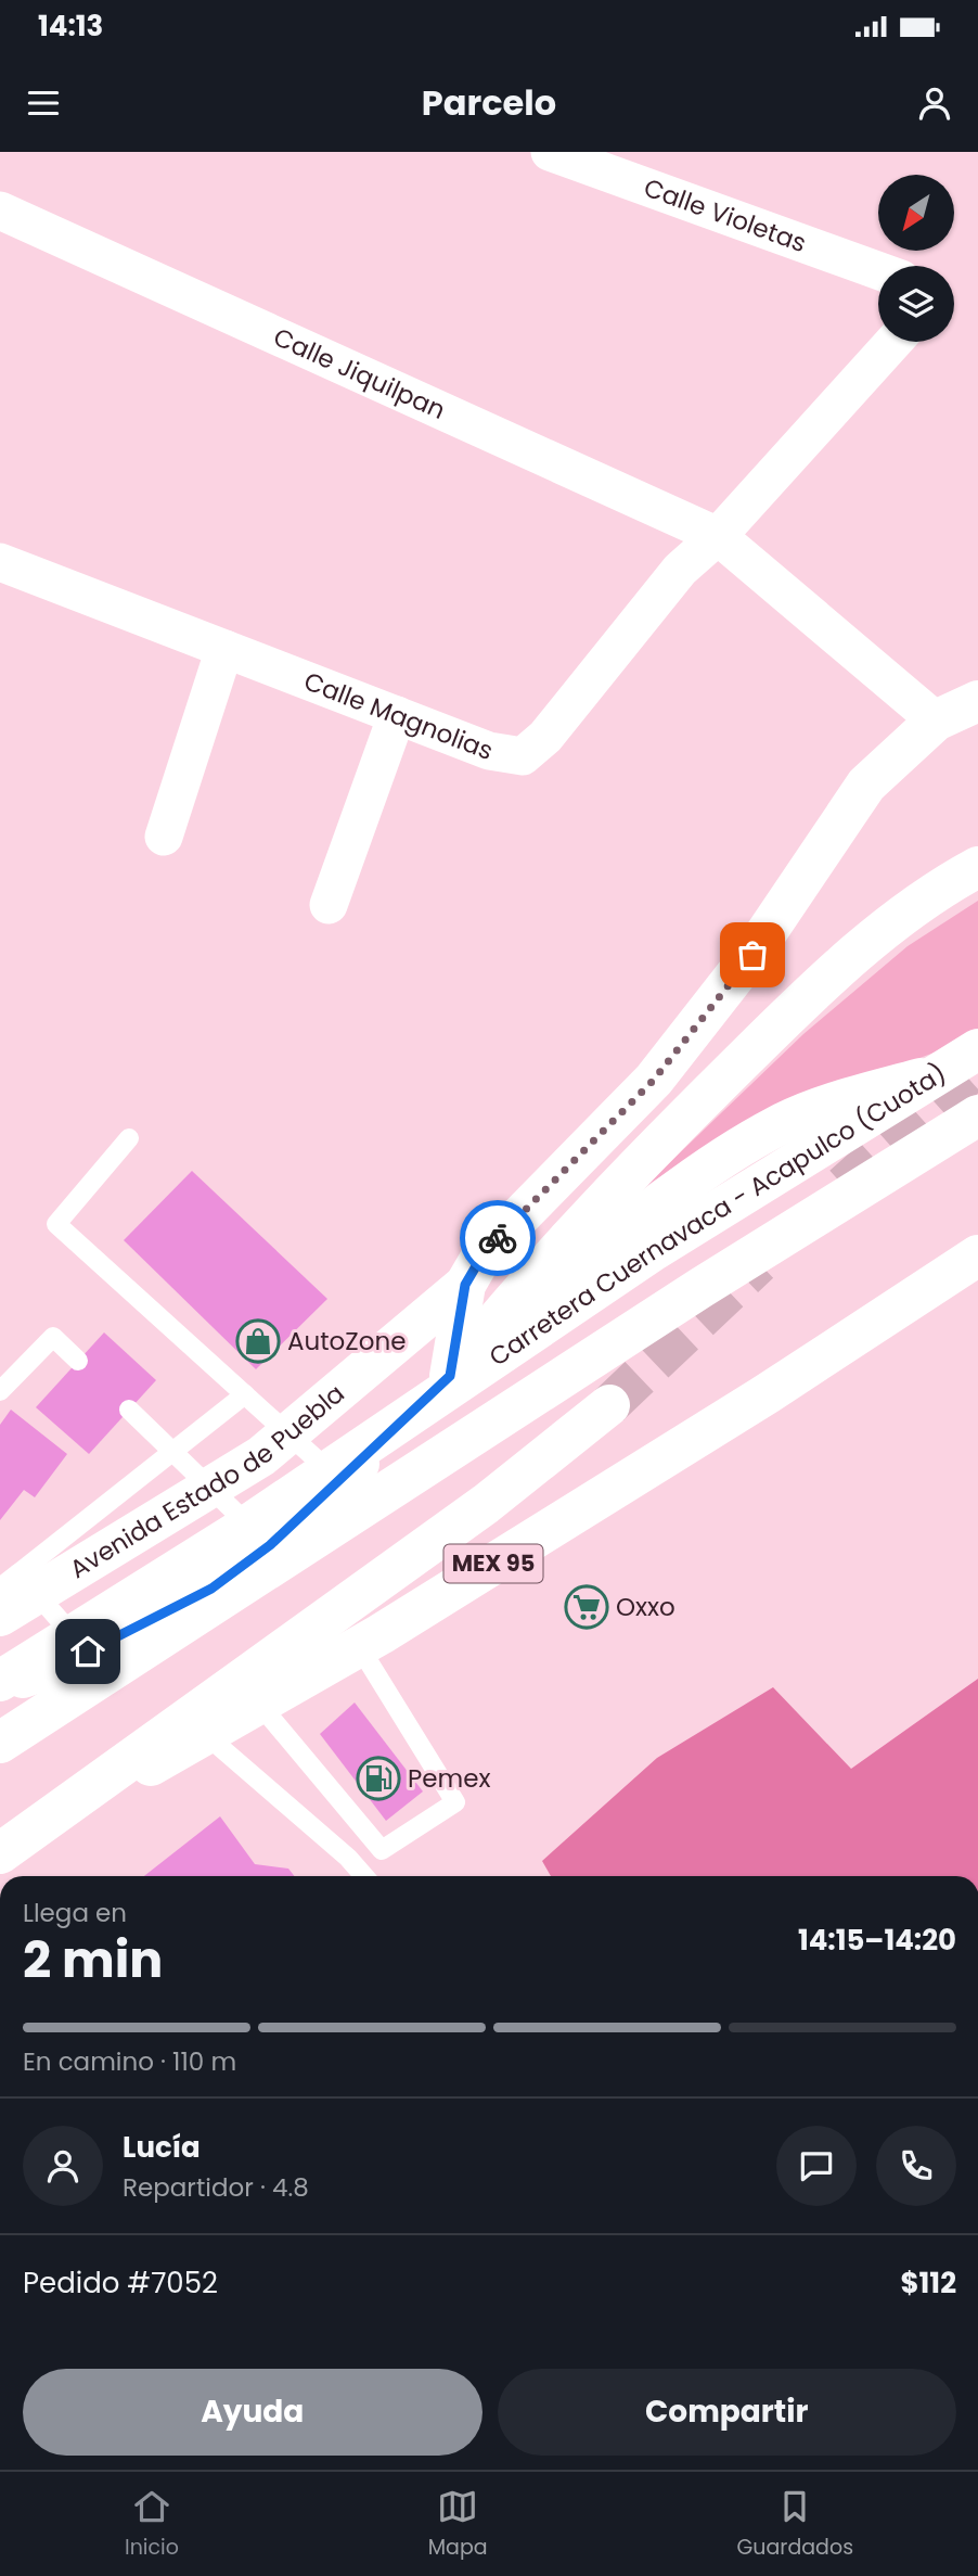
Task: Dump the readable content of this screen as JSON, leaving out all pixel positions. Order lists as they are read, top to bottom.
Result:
{
  "streets": {
    "main road": ["Carretera Cuernavaca - Acapulco (Cuota)", "Avenida Estado de Puebla", "MEX 95"],
    "street": ["Calle Violetas", "Calle Jiquilpan", "Calle Magnolias"]
  },
  "crossings": [
    ["Calle Jiquilpan", "Calle Magnolias"],
    ["Calle Jiquilpan", "Avenida Estado de Puebla"]
  ],
  "places": {
    "shop": ["AutoZone"],
    "supermarket": ["Oxxo"],
    "fuel station": ["Pemex"]
  },
  "north": "bottom left",
  "page": {
    "status": "14:13",
    "header": "Parcelo",
    "heading": ["2 min", "Llega en", "14:15–14:20"],
    "panel": [
      "Lucía",
      "Repartidor · 4.8",
      "Pedido #7052",
      "$112"
    ],
    "bar": "En camino · 110 m",
    "buttons": ["Ayuda", "Compartir"],
    "tabs": ["Inicio", "Mapa", "Guardados"]
  }
}
